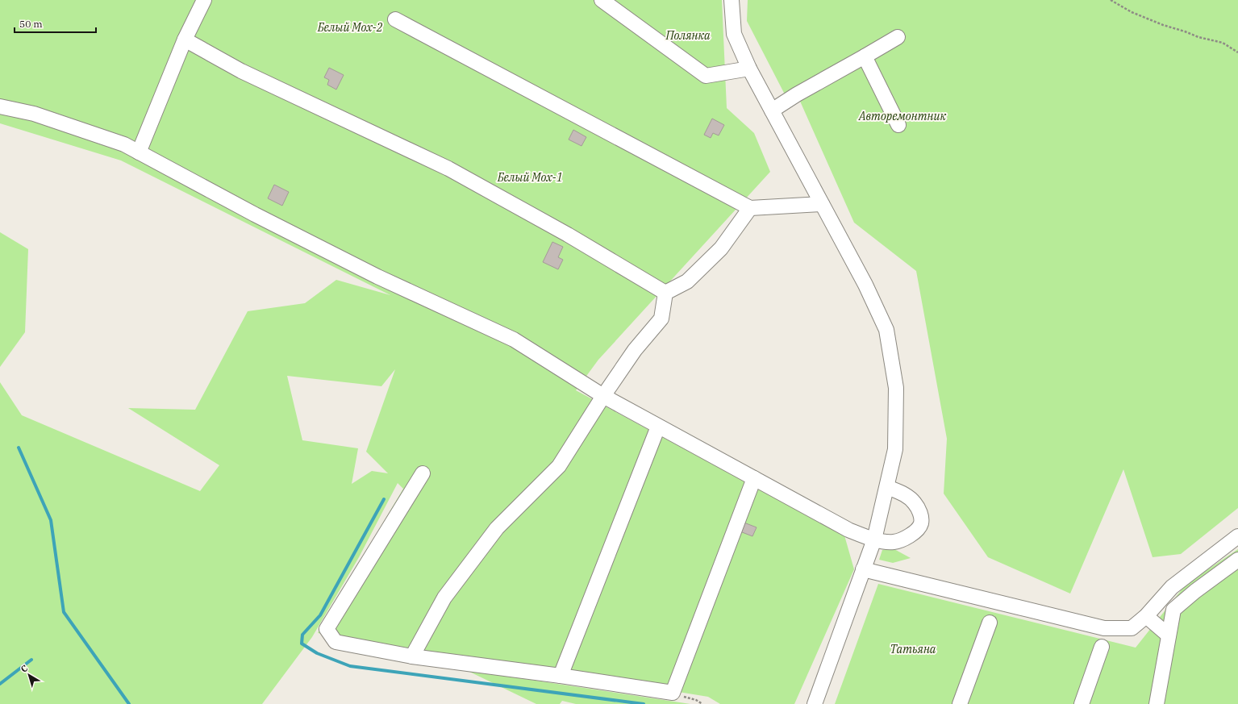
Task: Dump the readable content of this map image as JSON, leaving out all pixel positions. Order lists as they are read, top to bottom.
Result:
{
  "parks": [
    "Белый Мох-2",
    "Полянка",
    "Авторемонтник",
    "Белый Мох-1",
    "Татьяна"
  ],
  "scale_bar": "50 m",
  "north": "top left"
}
